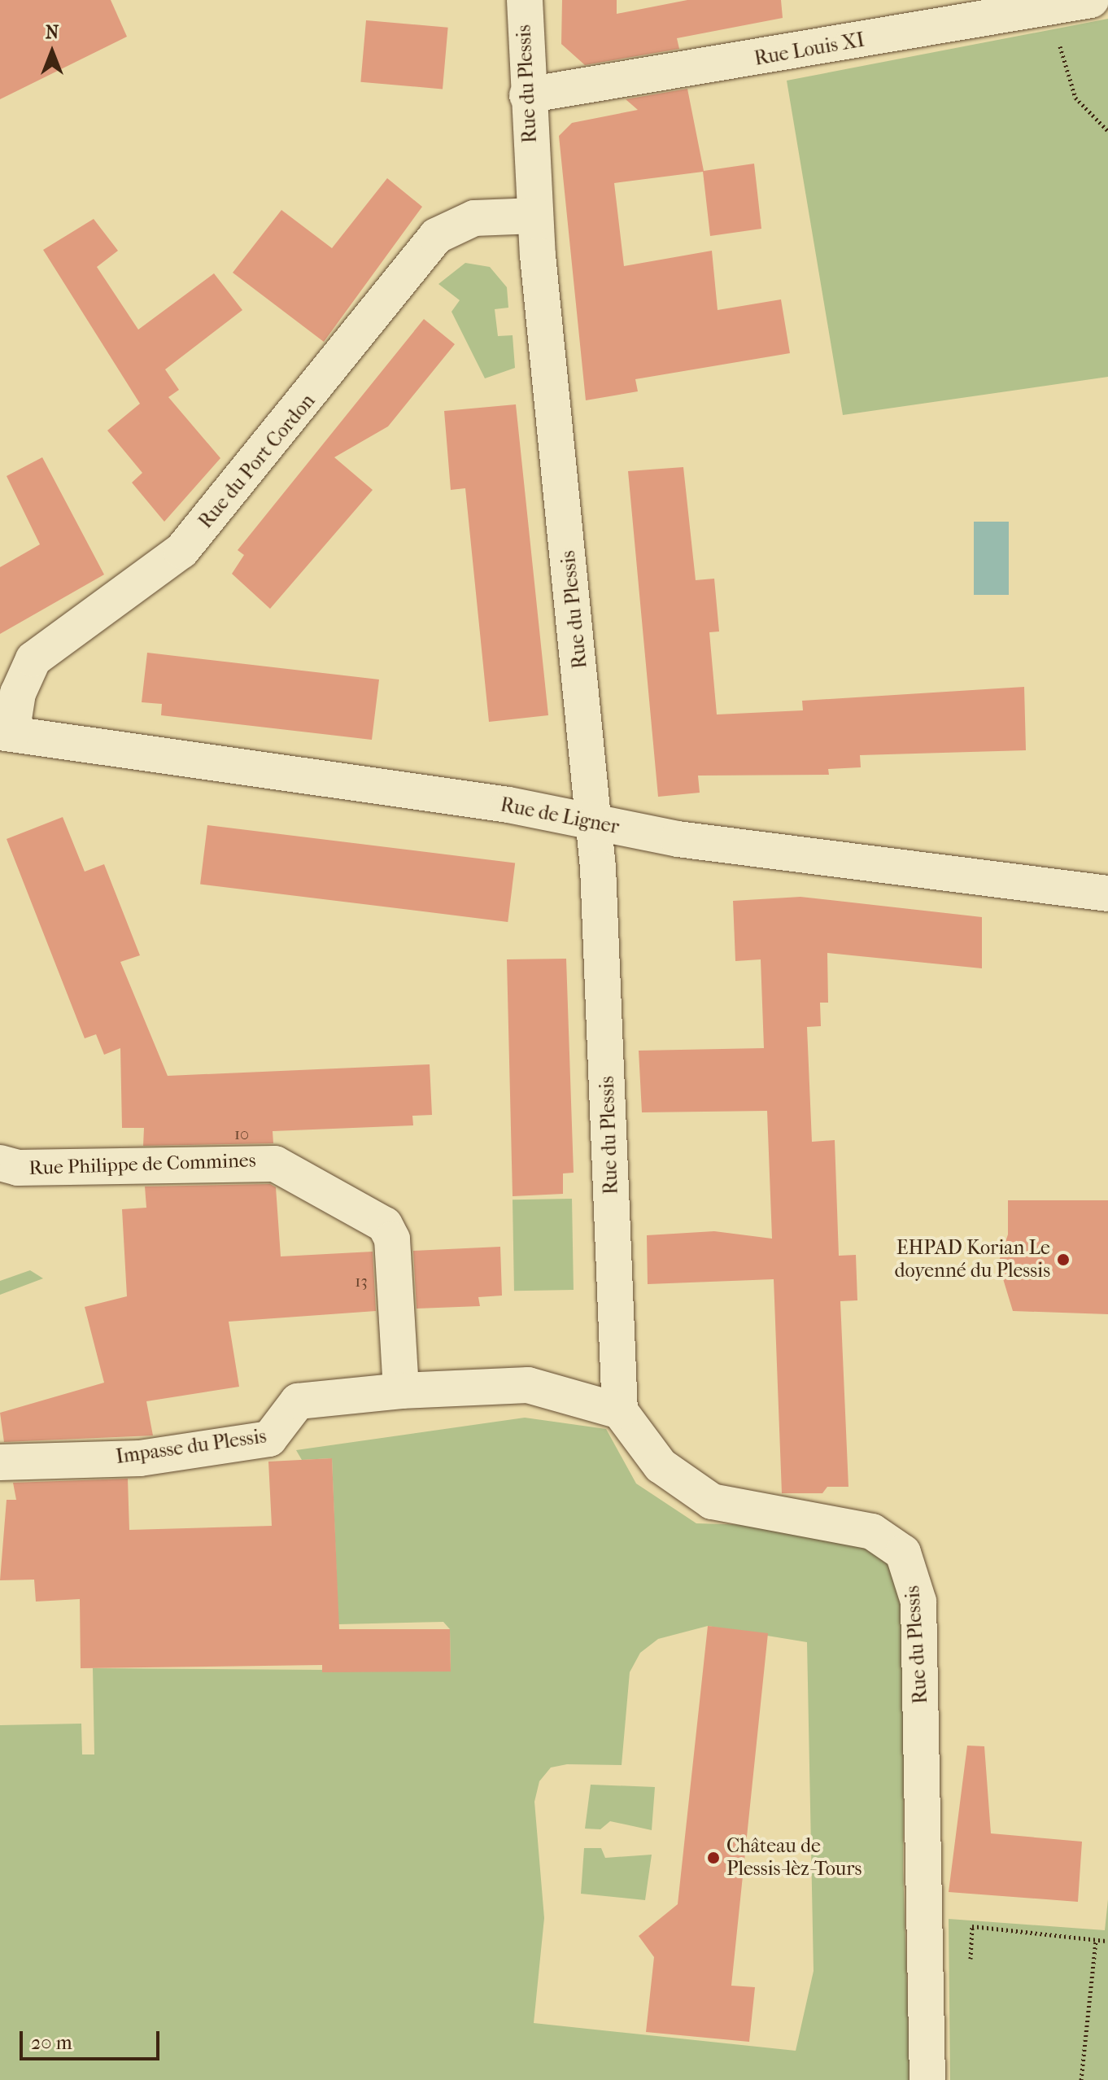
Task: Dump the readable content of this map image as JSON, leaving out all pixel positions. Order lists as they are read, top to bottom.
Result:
{
  "streets": {
    "street": [
      "Rue Louis XI",
      "Rue du Plessis",
      "Rue du Port Cordon",
      "Rue de Ligner",
      "Rue Philippe de Commines",
      "Impasse du Plessis"
    ]
  },
  "crossings": [
    ["Rue Louis XI", "Rue du Plessis"],
    ["Rue du Plessis", "Rue du Port Cordon"],
    ["Rue du Plessis", "Rue de Ligner"],
    ["Rue du Port Cordon", "Rue de Ligner"],
    ["Rue Philippe de Commines", "Impasse du Plessis"]
  ],
  "places": ["EHPAD Korian Le doyenné du Plessis", "Château de Plessis-lèz-Tours"],
  "house_numbers": ["10", "13"],
  "scale_bar": "20 m",
  "north": "top"
}
